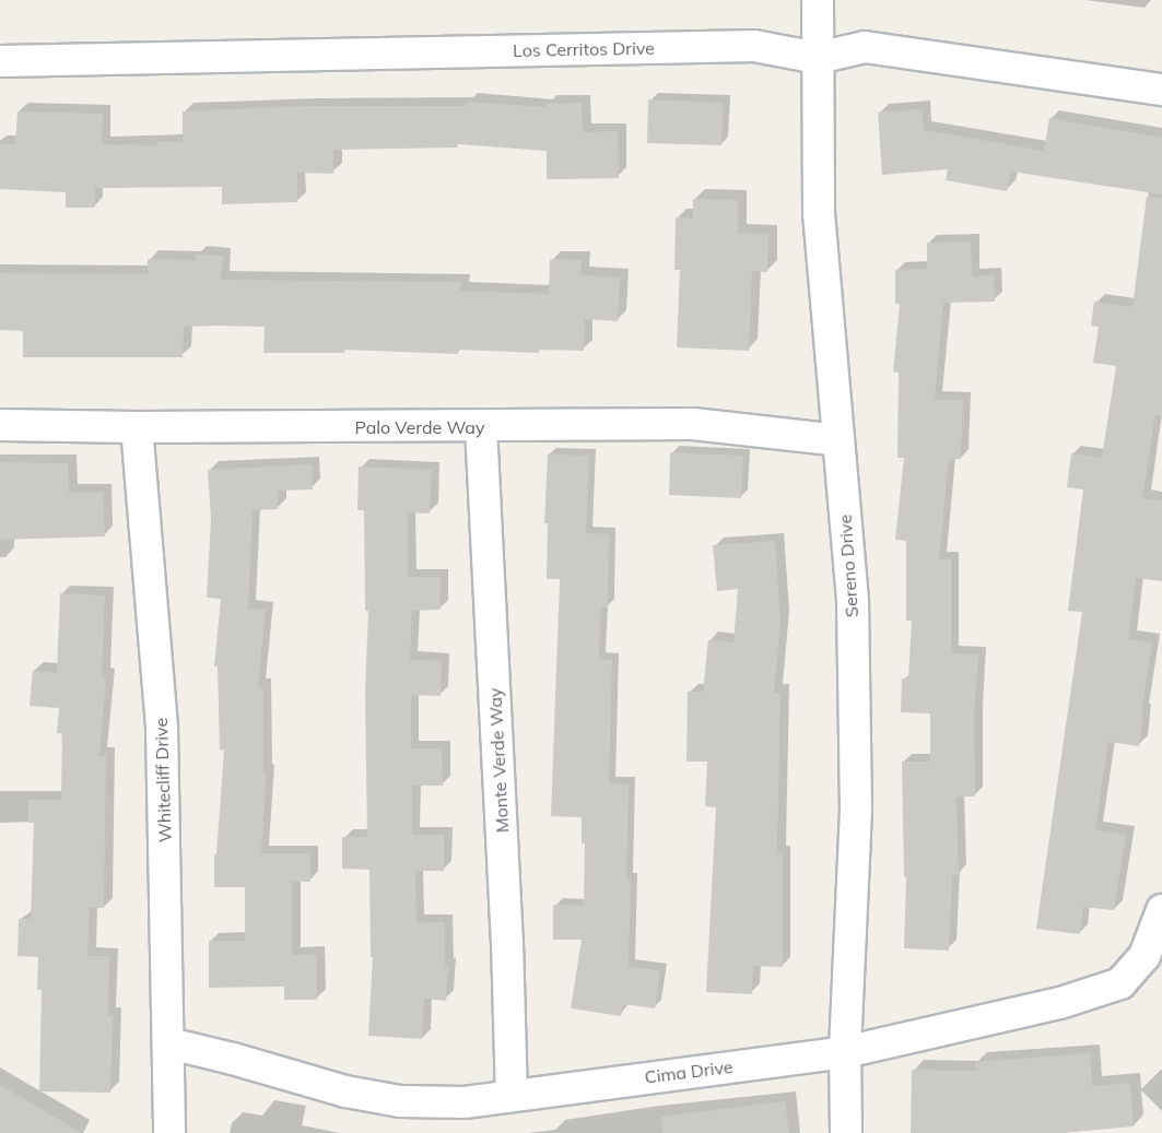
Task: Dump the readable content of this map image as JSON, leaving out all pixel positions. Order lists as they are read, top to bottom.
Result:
{
  "streets": {
    "street": [
      "Los Cerritos Drive",
      "Palo Verde Way",
      "Sereno Drive",
      "Monte Verde Way",
      "Whitecliff Drive",
      "Cima Drive"
    ]
  },
  "crossings": [
    ["Los Cerritos Drive", "Sereno Drive"],
    ["Palo Verde Way", "Sereno Drive"],
    ["Palo Verde Way", "Monte Verde Way"],
    ["Palo Verde Way", "Whitecliff Drive"],
    ["Sereno Drive", "Cima Drive"],
    ["Monte Verde Way", "Cima Drive"],
    ["Whitecliff Drive", "Cima Drive"]
  ]
}
